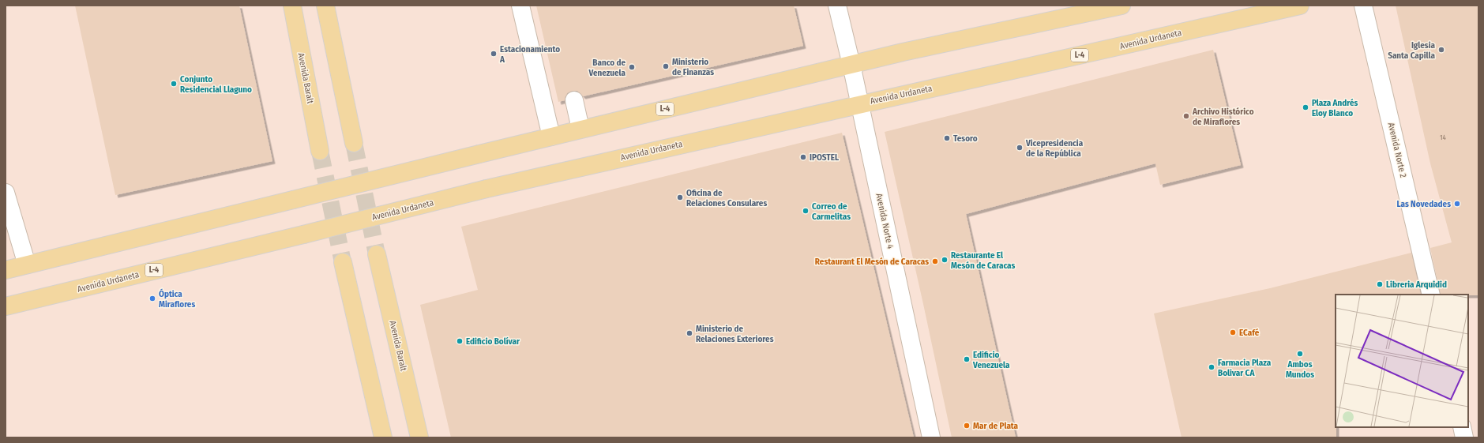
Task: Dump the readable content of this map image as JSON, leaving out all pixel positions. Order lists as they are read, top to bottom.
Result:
{
  "streets": {
    "main road": ["Avenida Urdaneta", "L-4", "Avenida Baralt"],
    "street": ["Avenida Norte 2", "Avenida Norte 4"]
  },
  "crossings": [
    ["Avenida Urdaneta", "Avenida Norte 4"],
    ["L-4", "Avenida Norte 4"]
  ],
  "places": [
    "Iglesia Santa Capilla",
    "Estacionamiento A",
    "Ministerio de Finanzas",
    "Banco de Venezuela",
    "Conjunto Residencial Llaguno",
    "Plaza Andrés Eloy Blanco",
    "Archivo Histórico de Miraflores",
    "Tesoro",
    "Vicepresidencia de la República",
    "IPOSTEL",
    "Oficina de Relaciones Consulares",
    "Las Novedades",
    "Correo de Carmelitas",
    "Restaurante El Mesón de Caracas",
    "Restaurant El Mesón de Caracas",
    "Libreria Arquidid",
    "Óptica Miraflores",
    "ECafé",
    "Ministerio de Relaciones Exteriores",
    "Edificio Bolívar",
    "Ambos Mundos",
    "Edificio Venezuela",
    "Farmacia Plaza Bolivar CA",
    "Mar de Plata"
  ],
  "house_numbers": ["14"]
}
